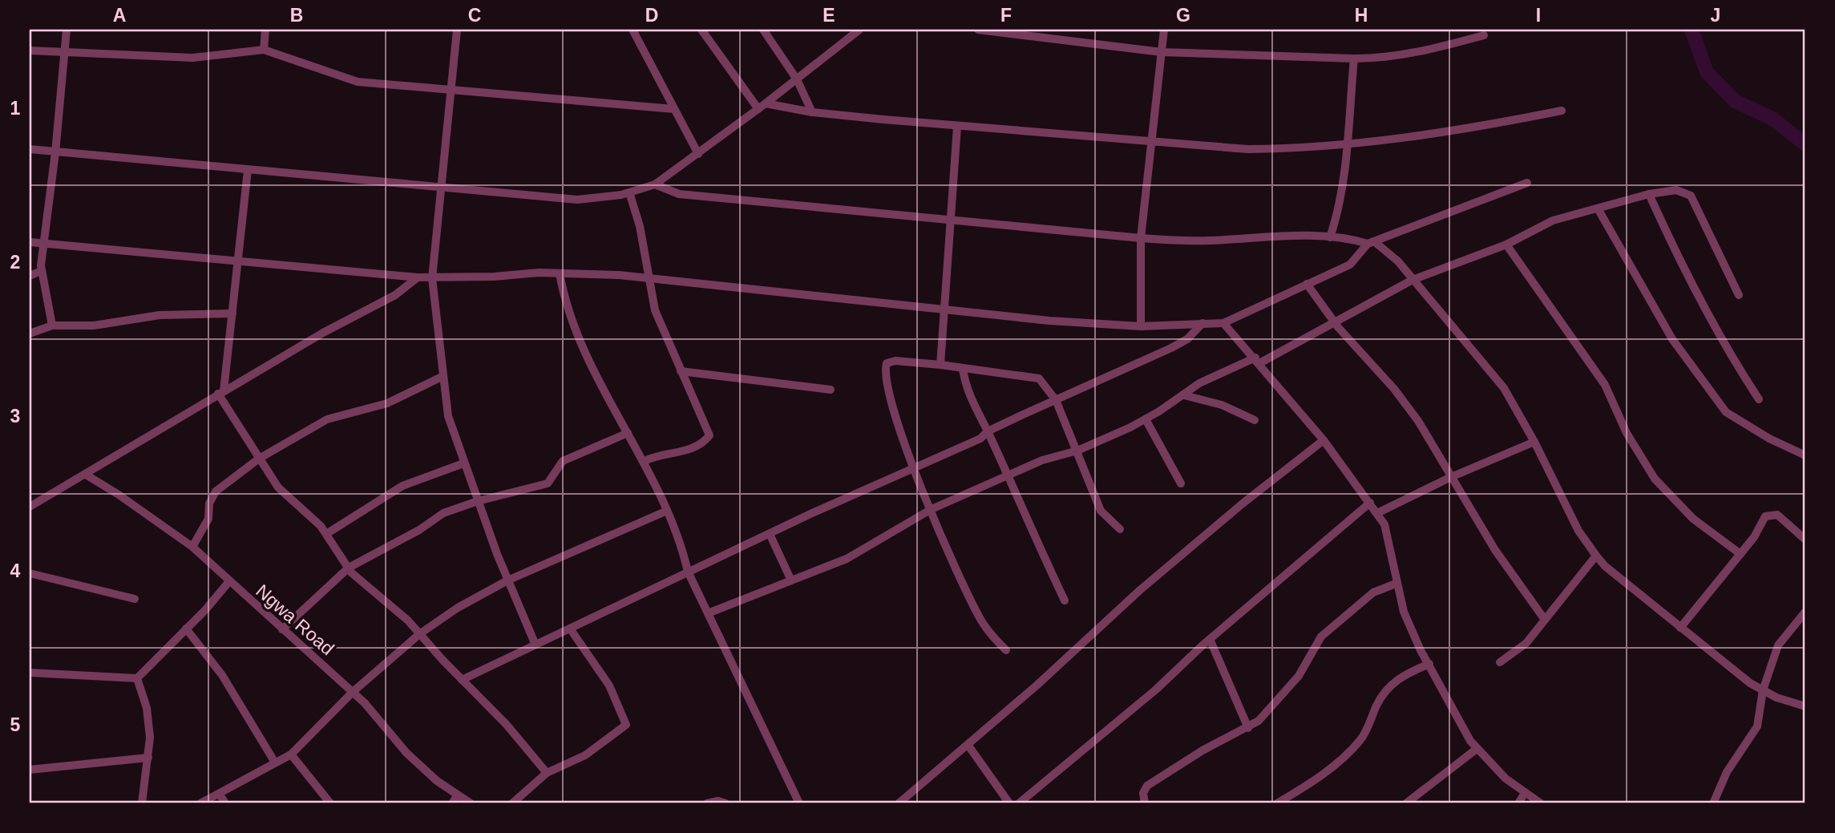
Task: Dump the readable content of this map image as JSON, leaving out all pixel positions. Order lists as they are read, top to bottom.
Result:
{
  "streets": {
    "street": ["Ngwa Road"]
  },
  "grid": {
    "columns": [
      "A",
      "B",
      "C",
      "D",
      "E",
      "F",
      "G",
      "H",
      "I",
      "J"
    ],
    "rows": [
      "1",
      "2",
      "3",
      "4",
      "5"
    ]
  }
}
